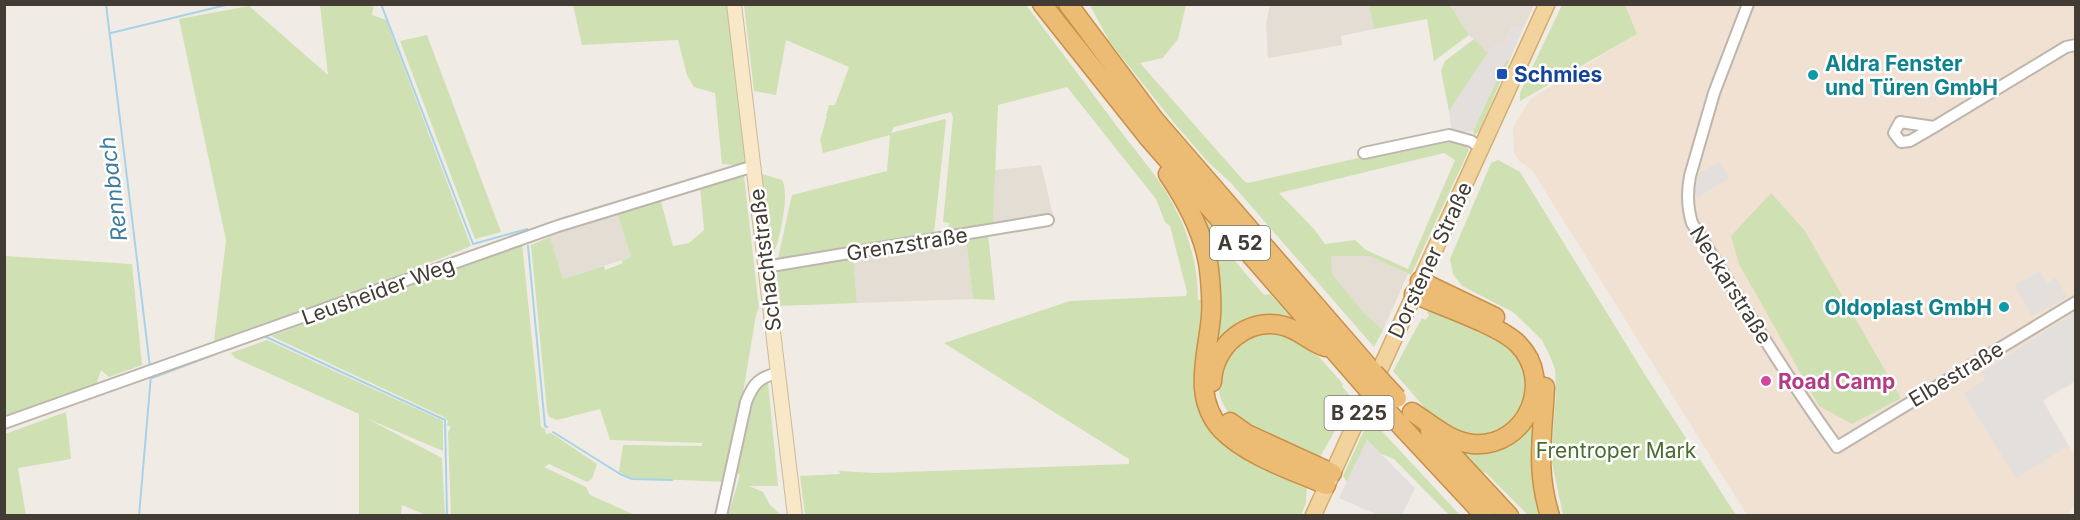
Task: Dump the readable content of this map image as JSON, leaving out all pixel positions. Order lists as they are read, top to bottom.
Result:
{
  "streets": {
    "highway": ["A 52"],
    "main road": ["Dorstener Straße", "B 225"],
    "street": [
      "Grenzstraße",
      "Schachtstraße",
      "Neckarstraße",
      "Leusheider Weg",
      "Elbestraße"
    ]
  },
  "crossings": [
    ["Grenzstraße", "Schachtstraße"],
    ["Schachtstraße", "Leusheider Weg"],
    ["Neckarstraße", "Elbestraße"]
  ],
  "water": ["Rennbach"],
  "parks": ["Frentroper Mark"],
  "places": {
    "transit": ["Schmies"],
    "other": ["Aldra Fenster und Türen GmbH", "Oldoplast GmbH", "Road Camp"]
  }
}
